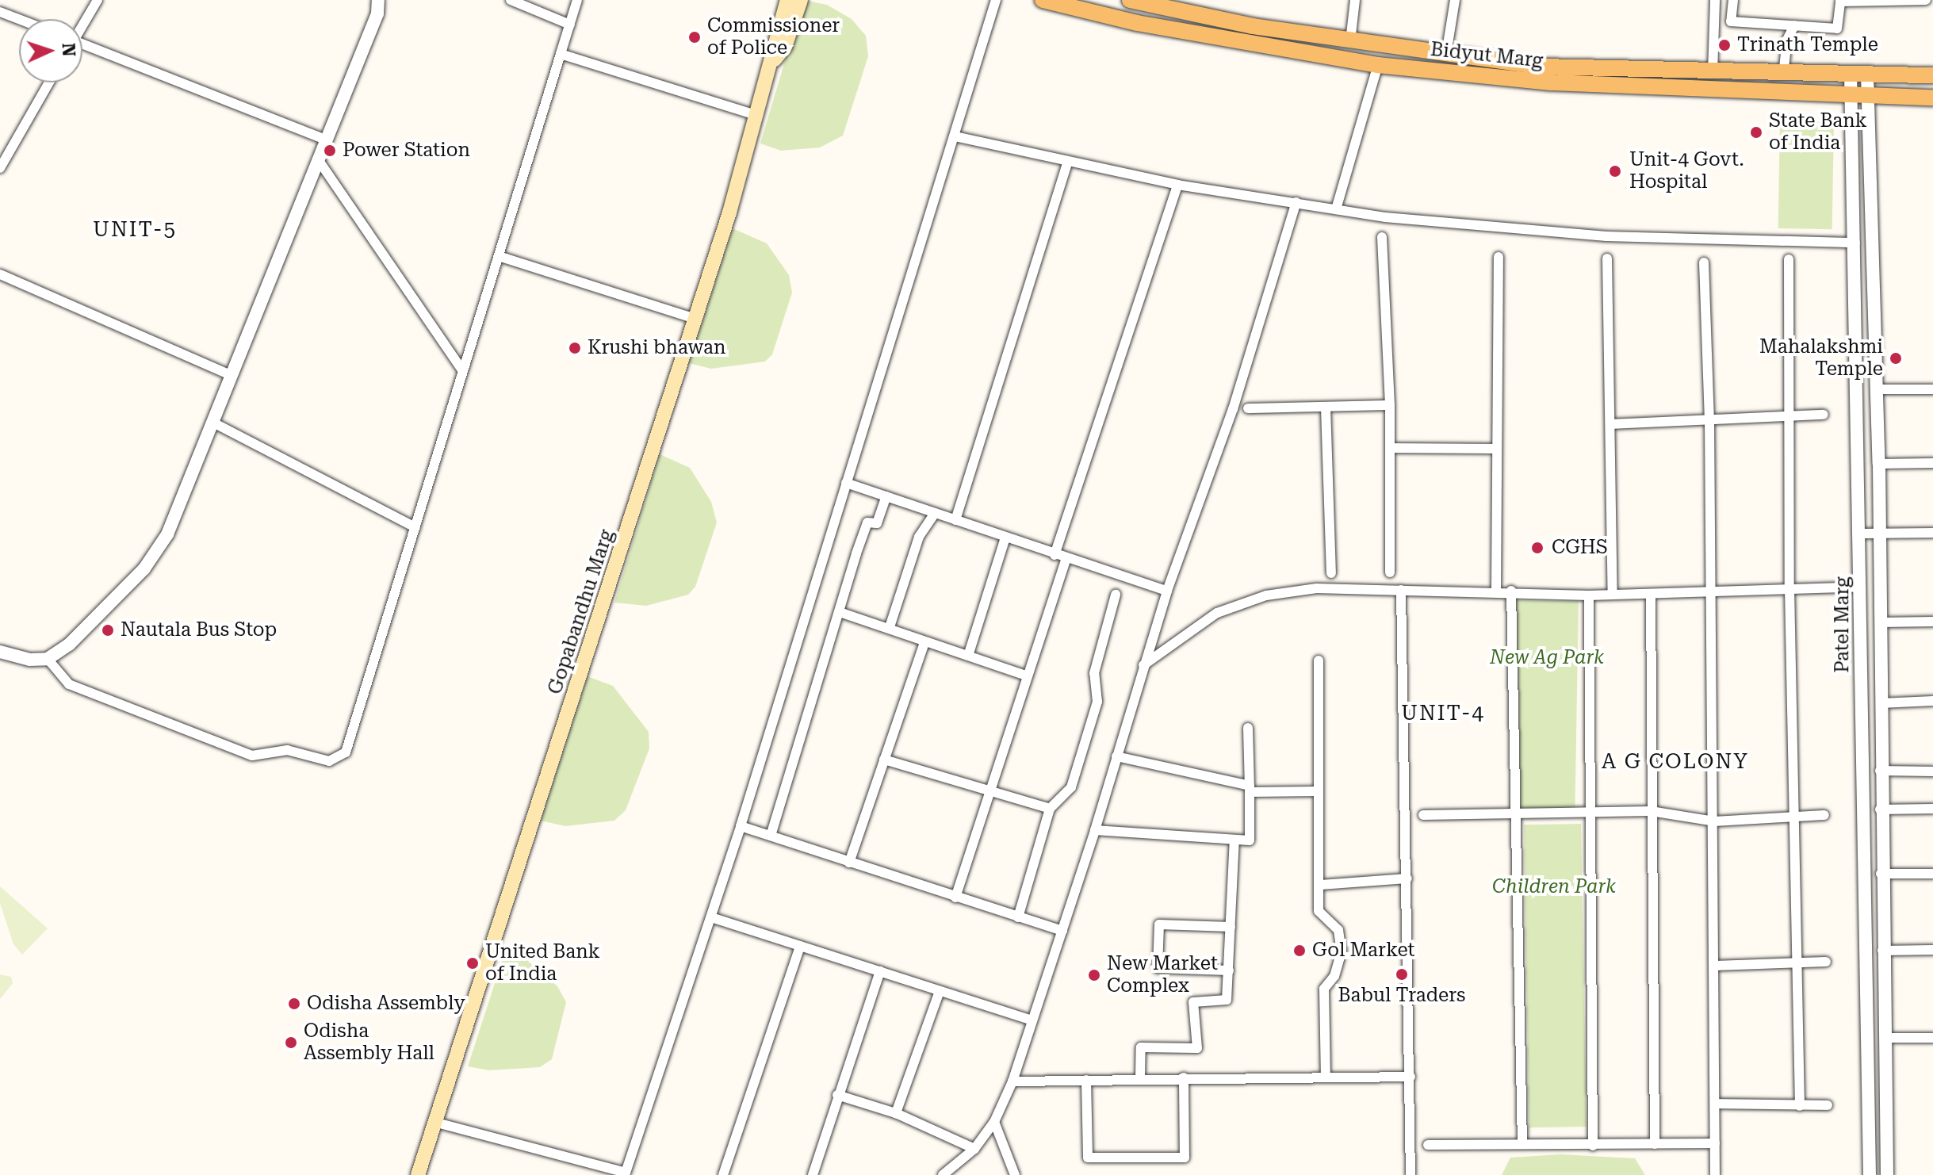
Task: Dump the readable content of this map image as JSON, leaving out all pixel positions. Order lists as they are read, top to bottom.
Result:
{
  "streets": {
    "main road": ["Bidyut Marg", "Gopabandhu Marg"],
    "street": ["Patel Marg"]
  },
  "crossings": [
    ["Bidyut Marg", "Patel Marg"]
  ],
  "districts": ["UNIT-5", "UNIT-4", "A G COLONY"],
  "parks": ["New Ag Park", "Children Park"],
  "places": [
    "Commissioner of Police",
    "Trinath Temple",
    "State Bank of India",
    "Power Station",
    "Unit-4 Govt. Hospital",
    "Krushi bhawan",
    "Mahalakshmi Temple",
    "CGHS",
    "Nautala Bus Stop",
    "Gol Market",
    "United Bank of India",
    "Babul Traders",
    "New Market Complex",
    "Odisha Assembly",
    "Odisha Assembly Hall"
  ],
  "north": "right"
}
